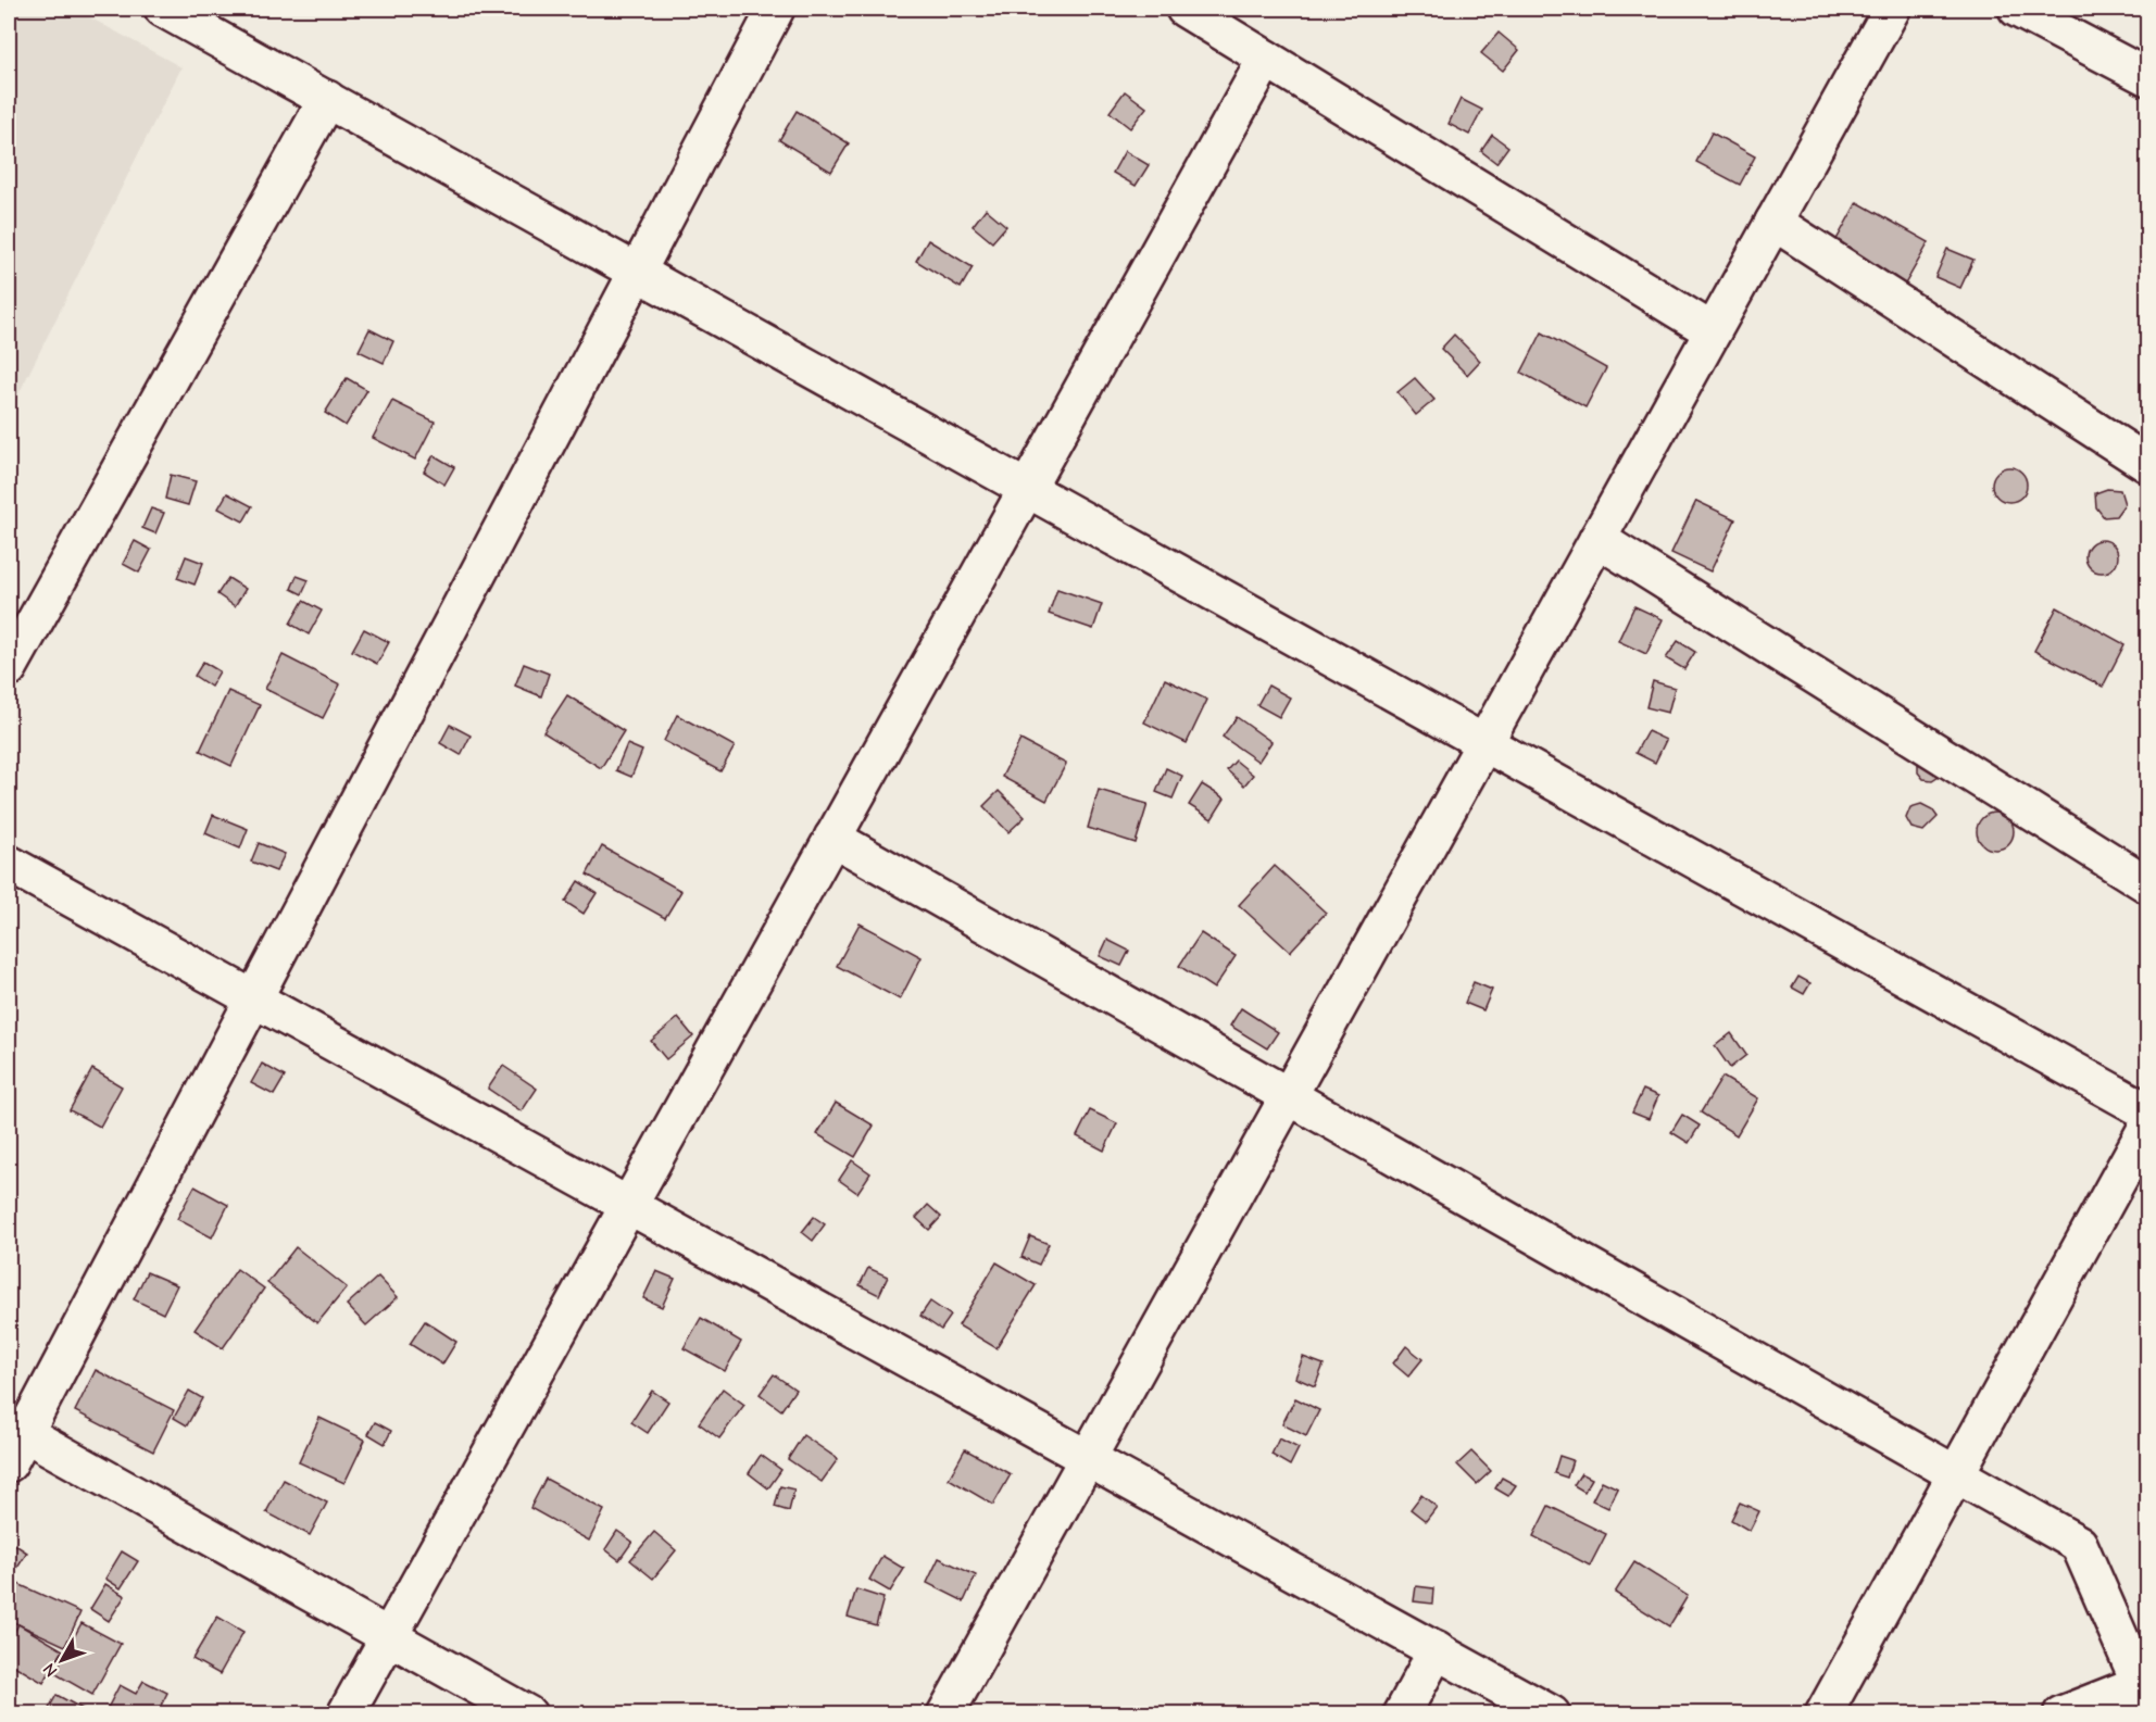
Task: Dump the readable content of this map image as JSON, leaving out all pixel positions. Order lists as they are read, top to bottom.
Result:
{
  "north": "bottom left"
}
